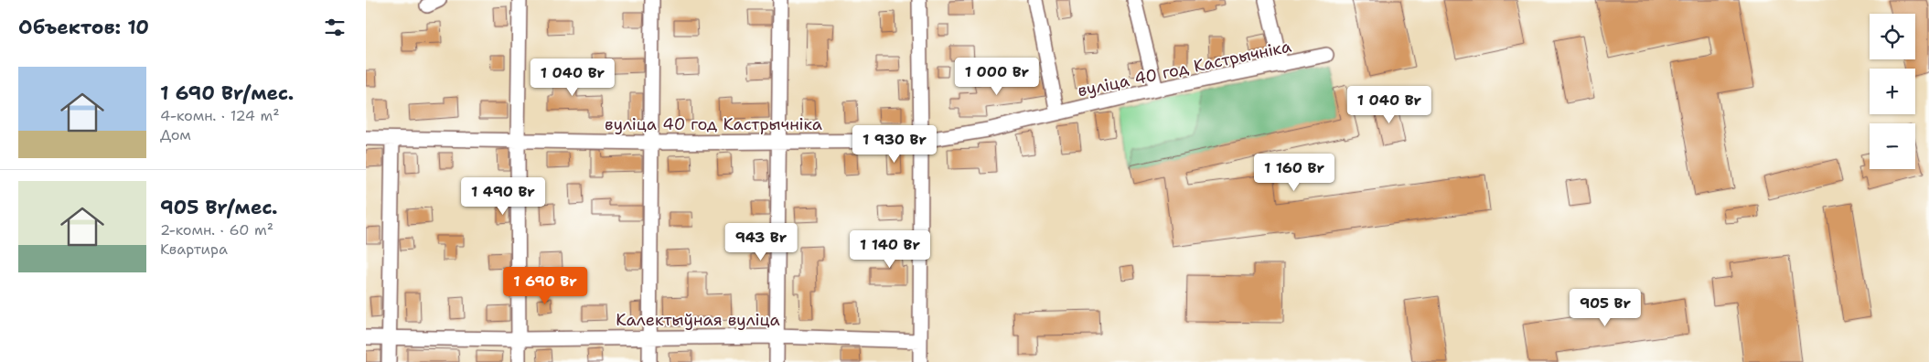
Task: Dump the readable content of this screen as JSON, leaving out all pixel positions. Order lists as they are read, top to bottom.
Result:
{
  "streets": {
    "street": ["вуліца 40 год Кастрычніка", "Калектыўная вуліца"]
  },
  "page": {
    "heading": "Объектов: 10",
    "map_buttons": ["+", "−"],
    "list": [
      {
        "name": "1 690 Br/мес.",
        "note": "4-комн. · 124 m² · Дом"
      },
      {
        "name": "905 Br/мес.",
        "note": "2-комн. · 60 m² · Квартира"
      }
    ],
    "price": [
      "1 000 Br",
      "1 040 Br",
      "1 040 Br",
      "1 930 Br",
      "1 160 Br",
      "1 490 Br",
      "943 Br",
      "1 140 Br",
      "1 690 Br",
      "905 Br"
    ]
  }
}
